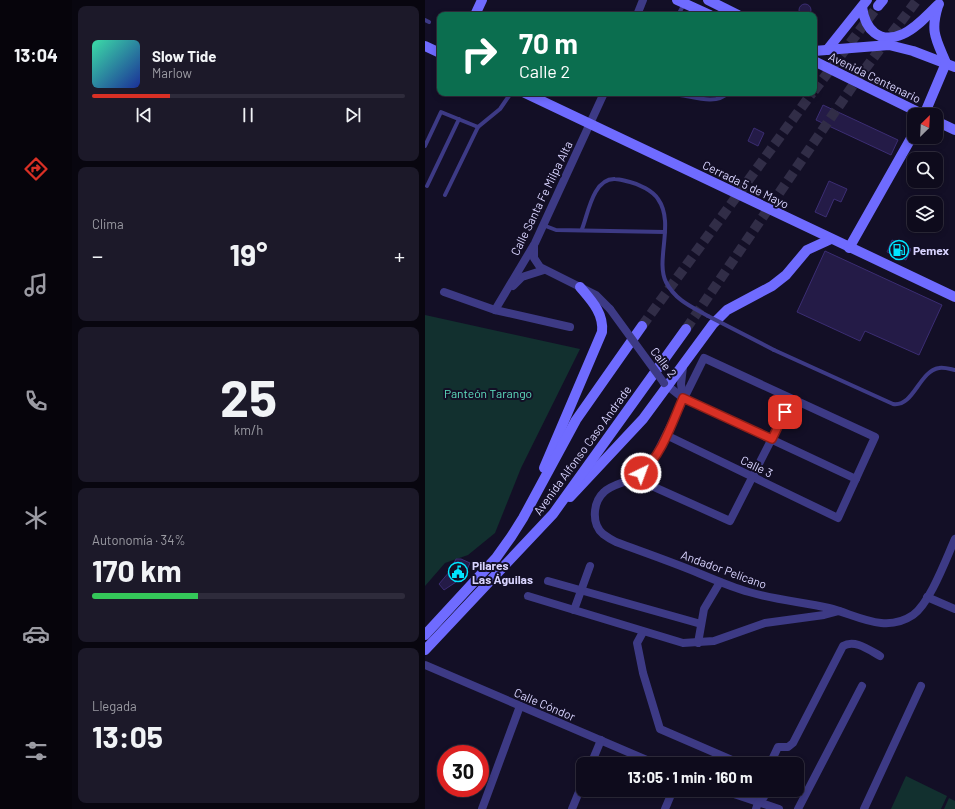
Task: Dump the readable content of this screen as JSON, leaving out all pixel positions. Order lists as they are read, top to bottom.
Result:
{
  "streets": {
    "main road": ["Avenida Centenario", "Cerrada 5 de Mayo", "Avenida Alfonso Caso Andrade"],
    "street": [
      "Calle Santa Fe Milpa Alta",
      "Calle 2",
      "Calle 3",
      "Andador Pelícano",
      "Calle Cóndor"
    ]
  },
  "crossings": [
    ["Cerrada 5 de Mayo", "Calle Santa Fe Milpa Alta"],
    ["Calle 2", "Calle 3"]
  ],
  "parks": ["Panteón Tarango"],
  "places": {
    "fuel station": ["Pemex"],
    "public building": ["Pilares Las Águilas"]
  },
  "north": "top right",
  "page": {
    "tabs": "13:04",
    "turn": ["70 m", "Calle 2"],
    "song": ["Slow Tide", "Marlow"],
    "tile": [
      "Clima",
      ["25", "km/h"],
      ["Autonomía · 34%", "170 km"],
      ["Llegada", "13:05"]
    ],
    "heat": ["−", "19°", "+"],
    "limit": "30",
    "trip": "13:05 · 1 min · 160 m"
  }
}
